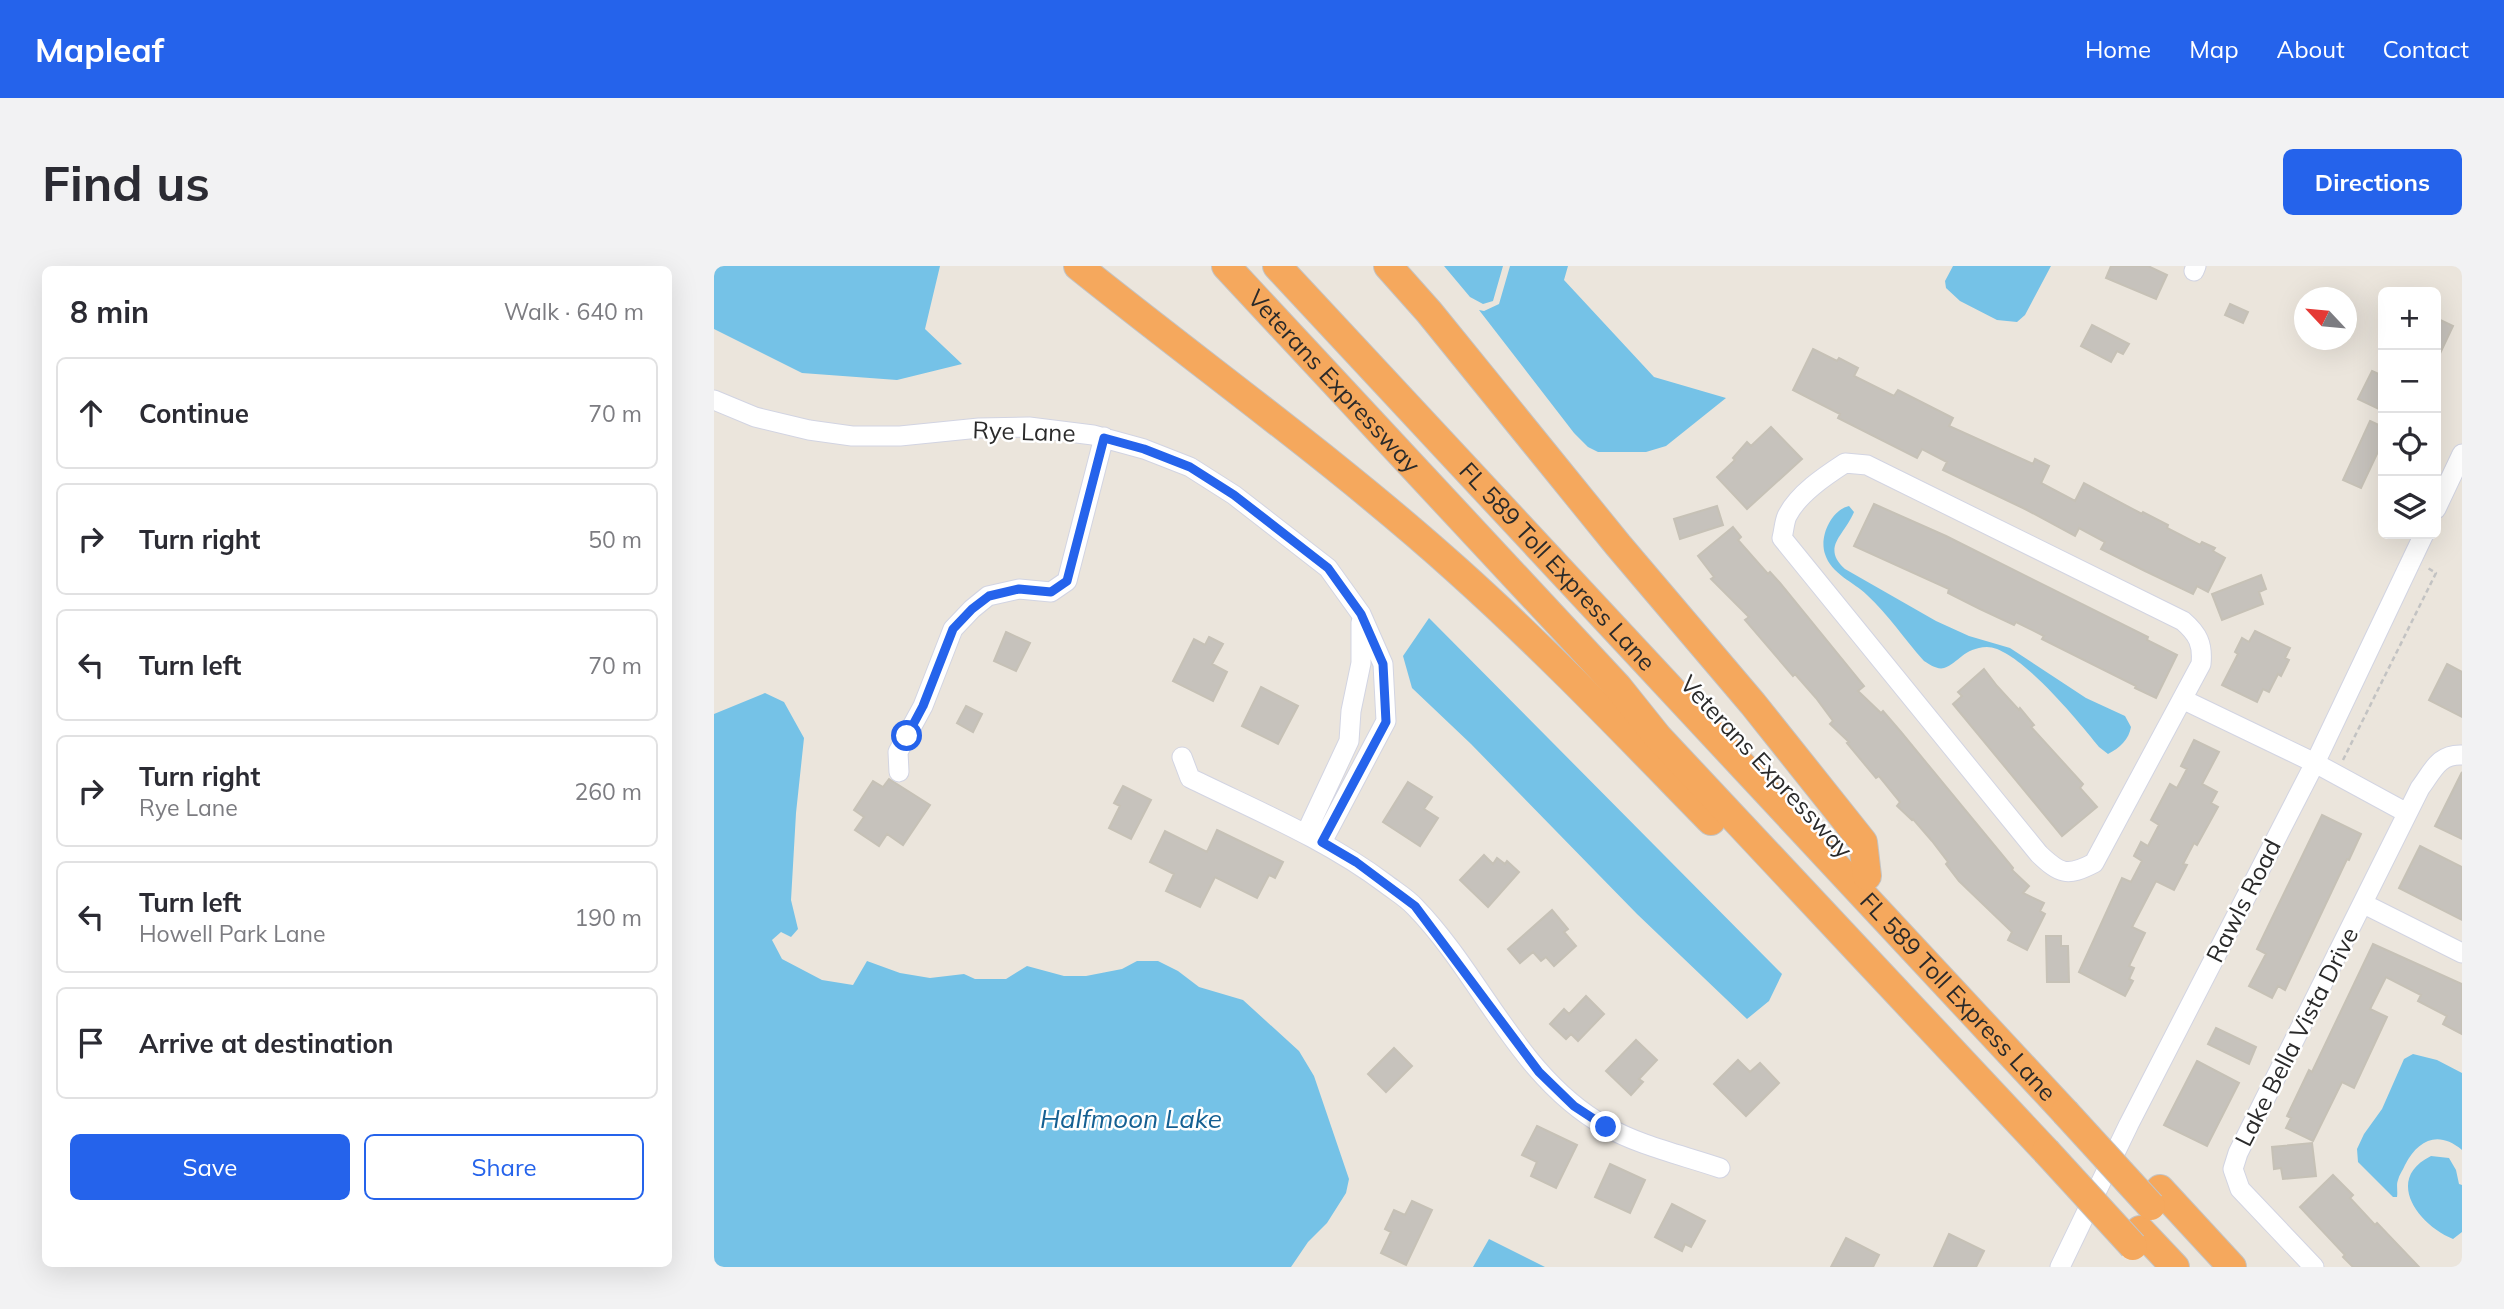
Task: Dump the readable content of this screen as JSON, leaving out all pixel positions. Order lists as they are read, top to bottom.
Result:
{
  "streets": {
    "highway": ["Veterans Expressway", "FL 589 Toll Express Lane"],
    "street": ["Rye Lane", "Rawls Road", "Lake Bella Vista Drive"]
  },
  "crossings": [
    ["Veterans Expressway", "FL 589 Toll Express Lane"]
  ],
  "water": ["Halfmoon Lake"],
  "north": "top left",
  "page": {
    "header": "Mapleaf",
    "nav": [
      "Home",
      "Map",
      "About",
      "Contact"
    ],
    "buttons": [
      "Directions",
      ["Save", "Share"]
    ],
    "title": "Find us",
    "heading": ["8 min", "Walk · 640 m"],
    "map_buttons": ["+", "−"],
    "list": [
      ["Continue", "70 m"],
      ["Turn right", "50 m"],
      ["Turn left", "70 m"],
      ["Turn right", "Rye Lane", "260 m"],
      ["Turn left", "Howell Park Lane", "190 m"],
      "Arrive at destination"
    ]
  }
}
